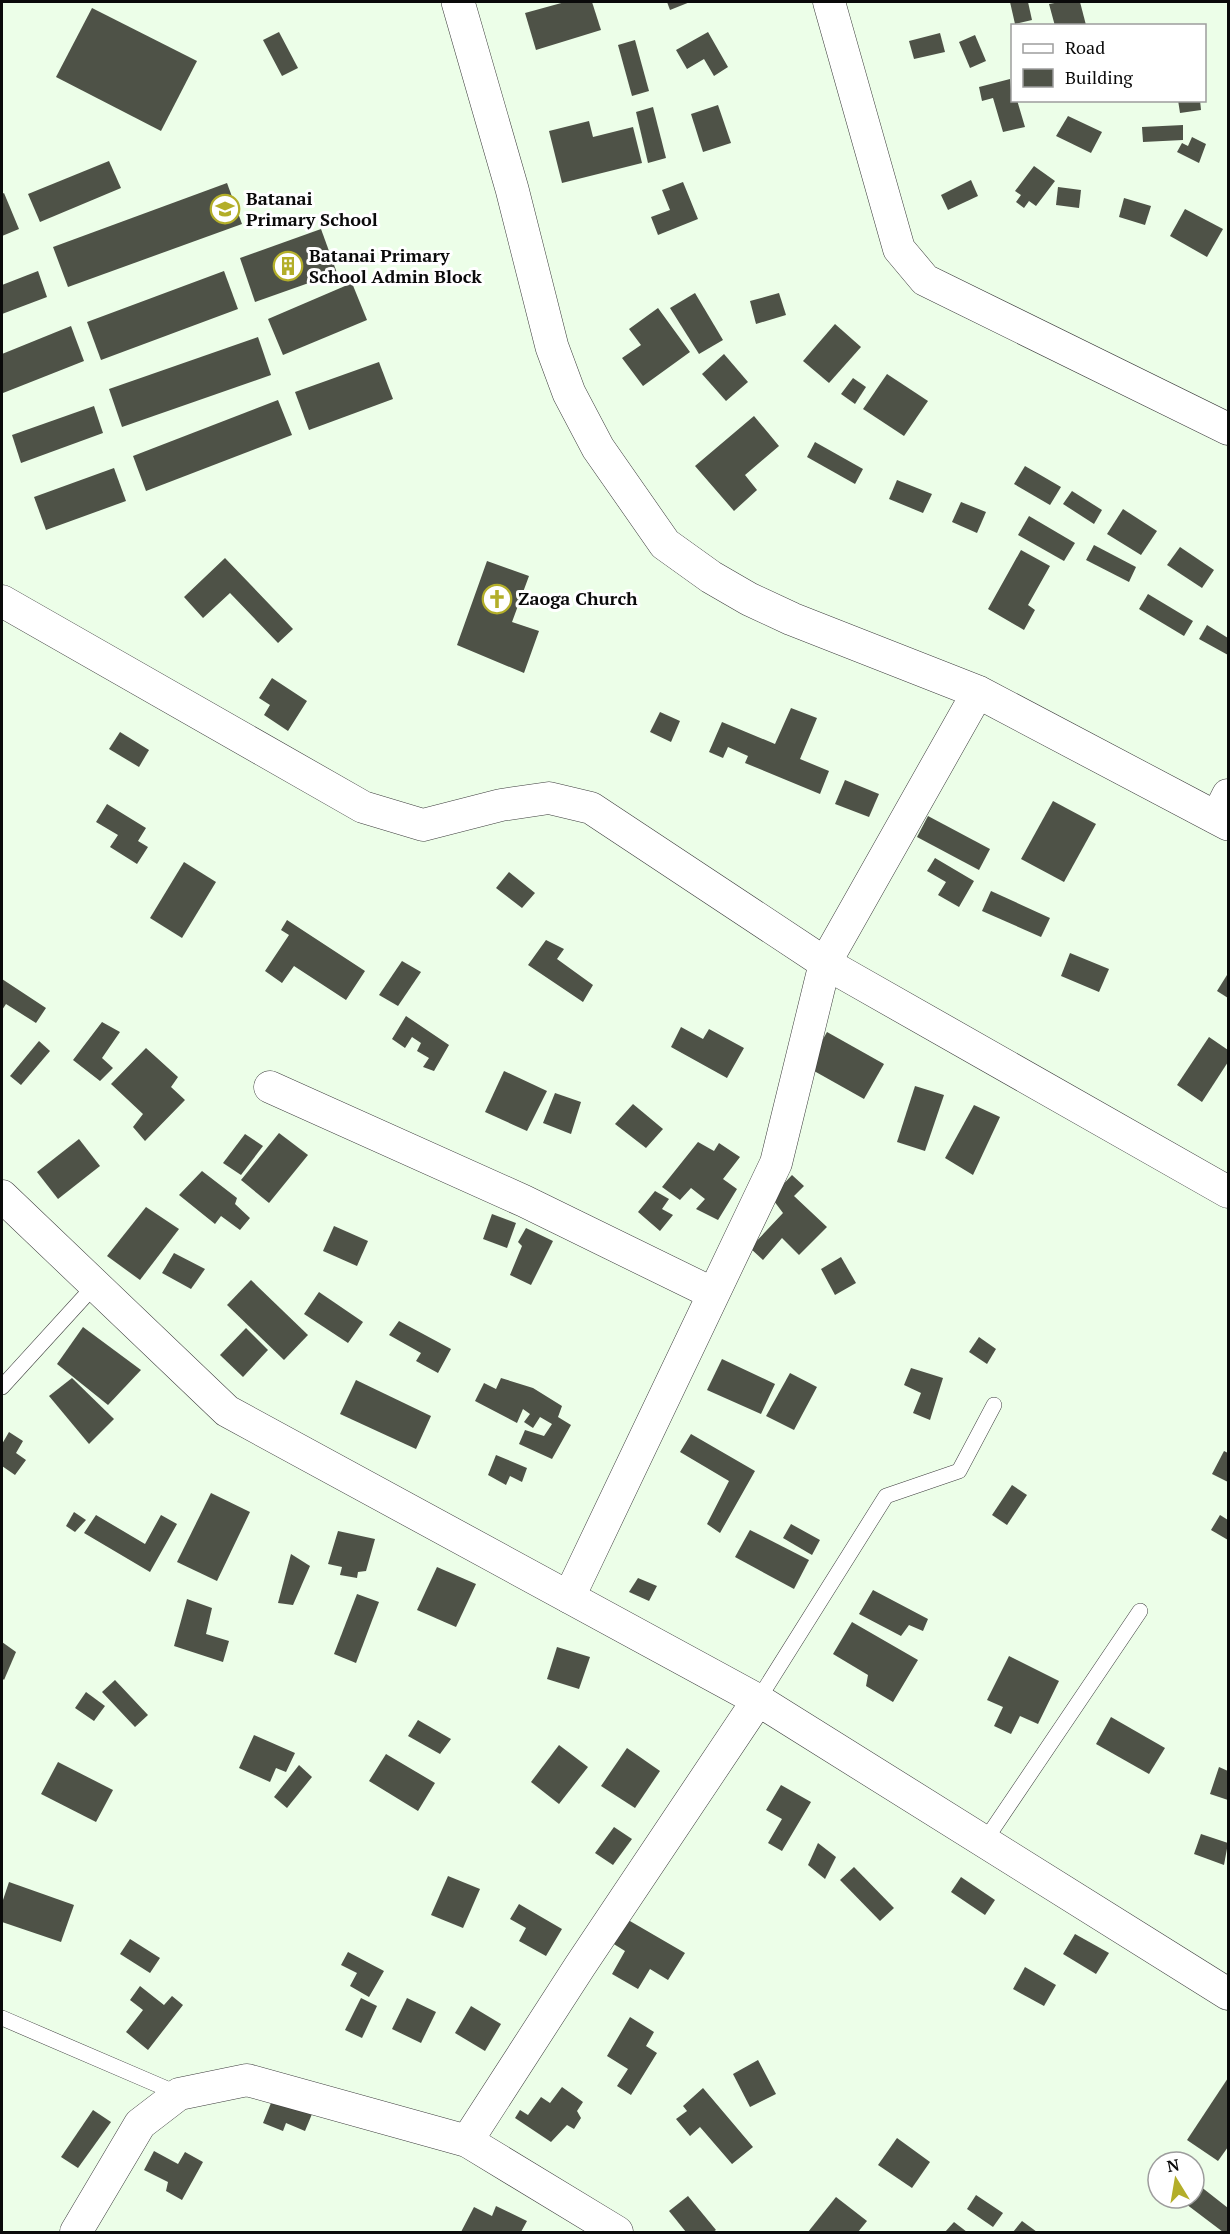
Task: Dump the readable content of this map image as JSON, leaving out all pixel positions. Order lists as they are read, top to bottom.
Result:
{
  "places": {
    "school or university": ["Batanai Primary School"],
    "building": ["Batanai Primary School Admin Block"],
    "church": ["Zaoga Church"]
  },
  "legend": ["Road", "Building"],
  "north": "top"
}
